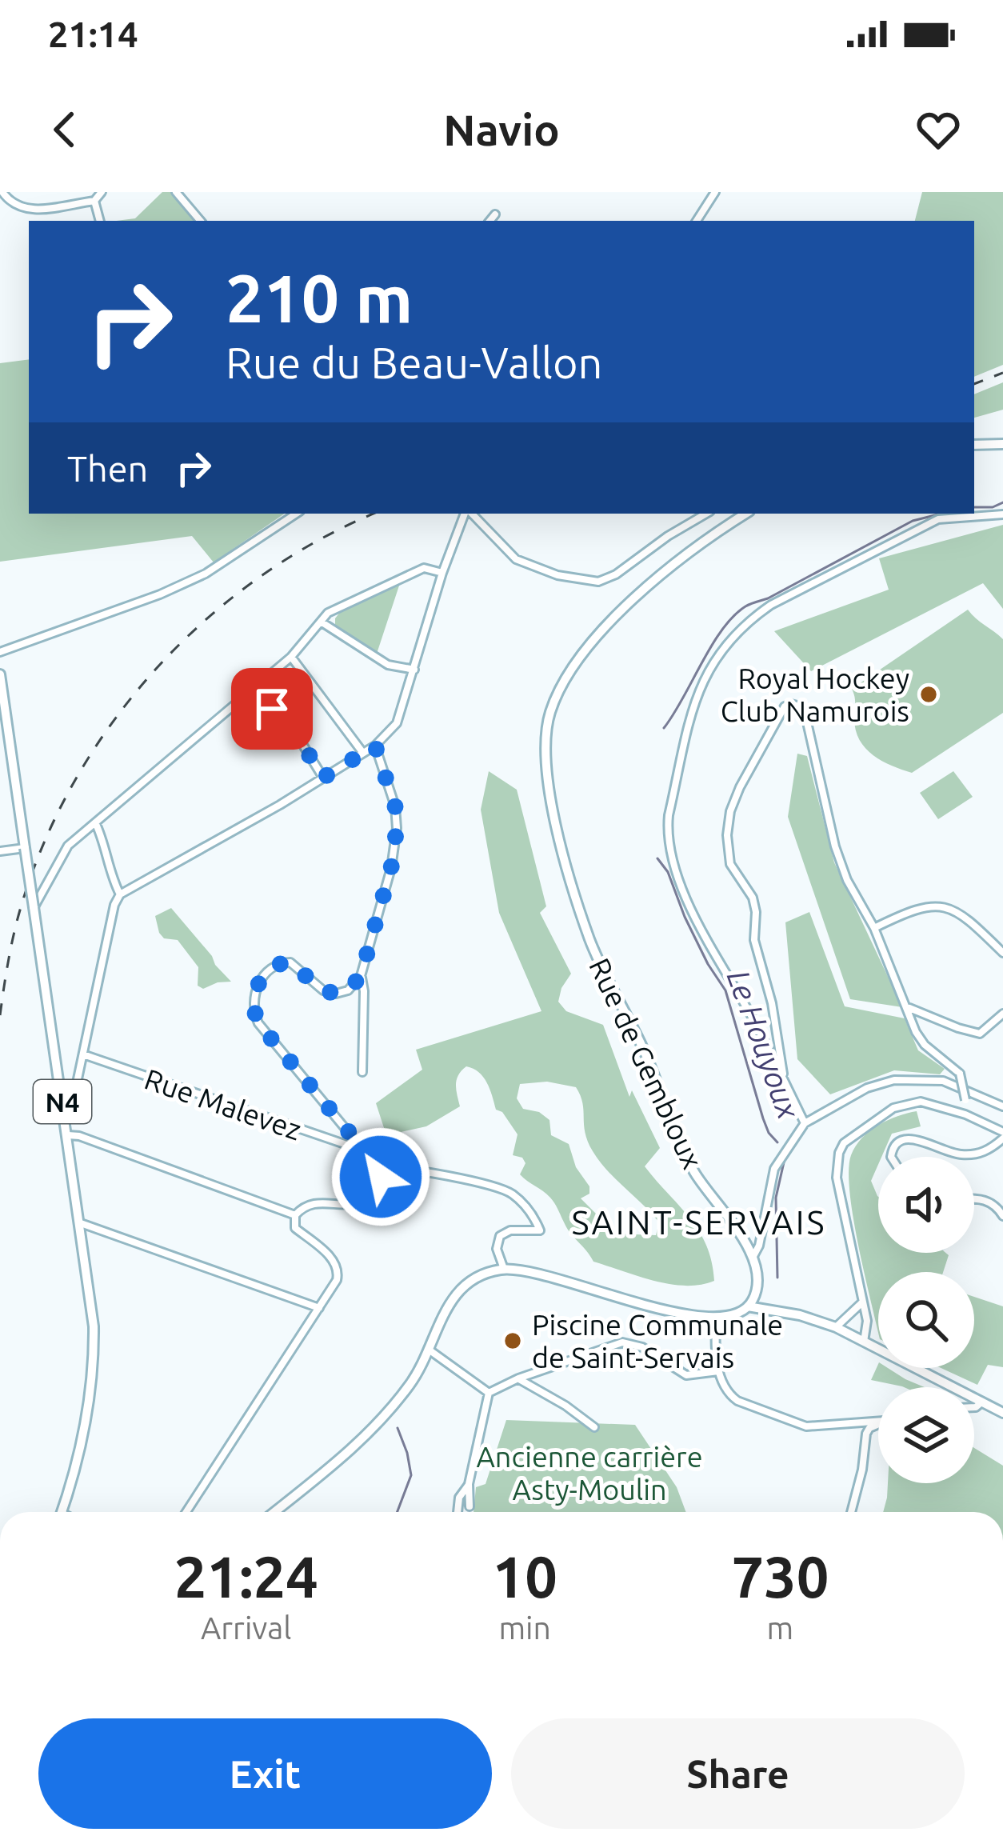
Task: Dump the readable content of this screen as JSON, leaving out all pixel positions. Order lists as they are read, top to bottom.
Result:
{
  "streets": {
    "main road": ["Rue de Gembloux", "N4"],
    "street": ["Rue Malevez"]
  },
  "districts": ["SAINT-SERVAIS"],
  "water": ["Le Houyoux"],
  "parks": ["Ancienne carrière Asty-Moulin"],
  "places": ["Royal Hockey Club Namurois", "Piscine Communale de Saint-Servais"],
  "page": {
    "status": "21:14",
    "header": "Navio",
    "turn": ["210 m", "Rue du Beau-Vallon"],
    "then": "Then",
    "eta": [
      "21:24",
      "Arrival",
      "10",
      "min",
      "730",
      "m"
    ],
    "buttons": ["Exit", "Share"]
  }
}
